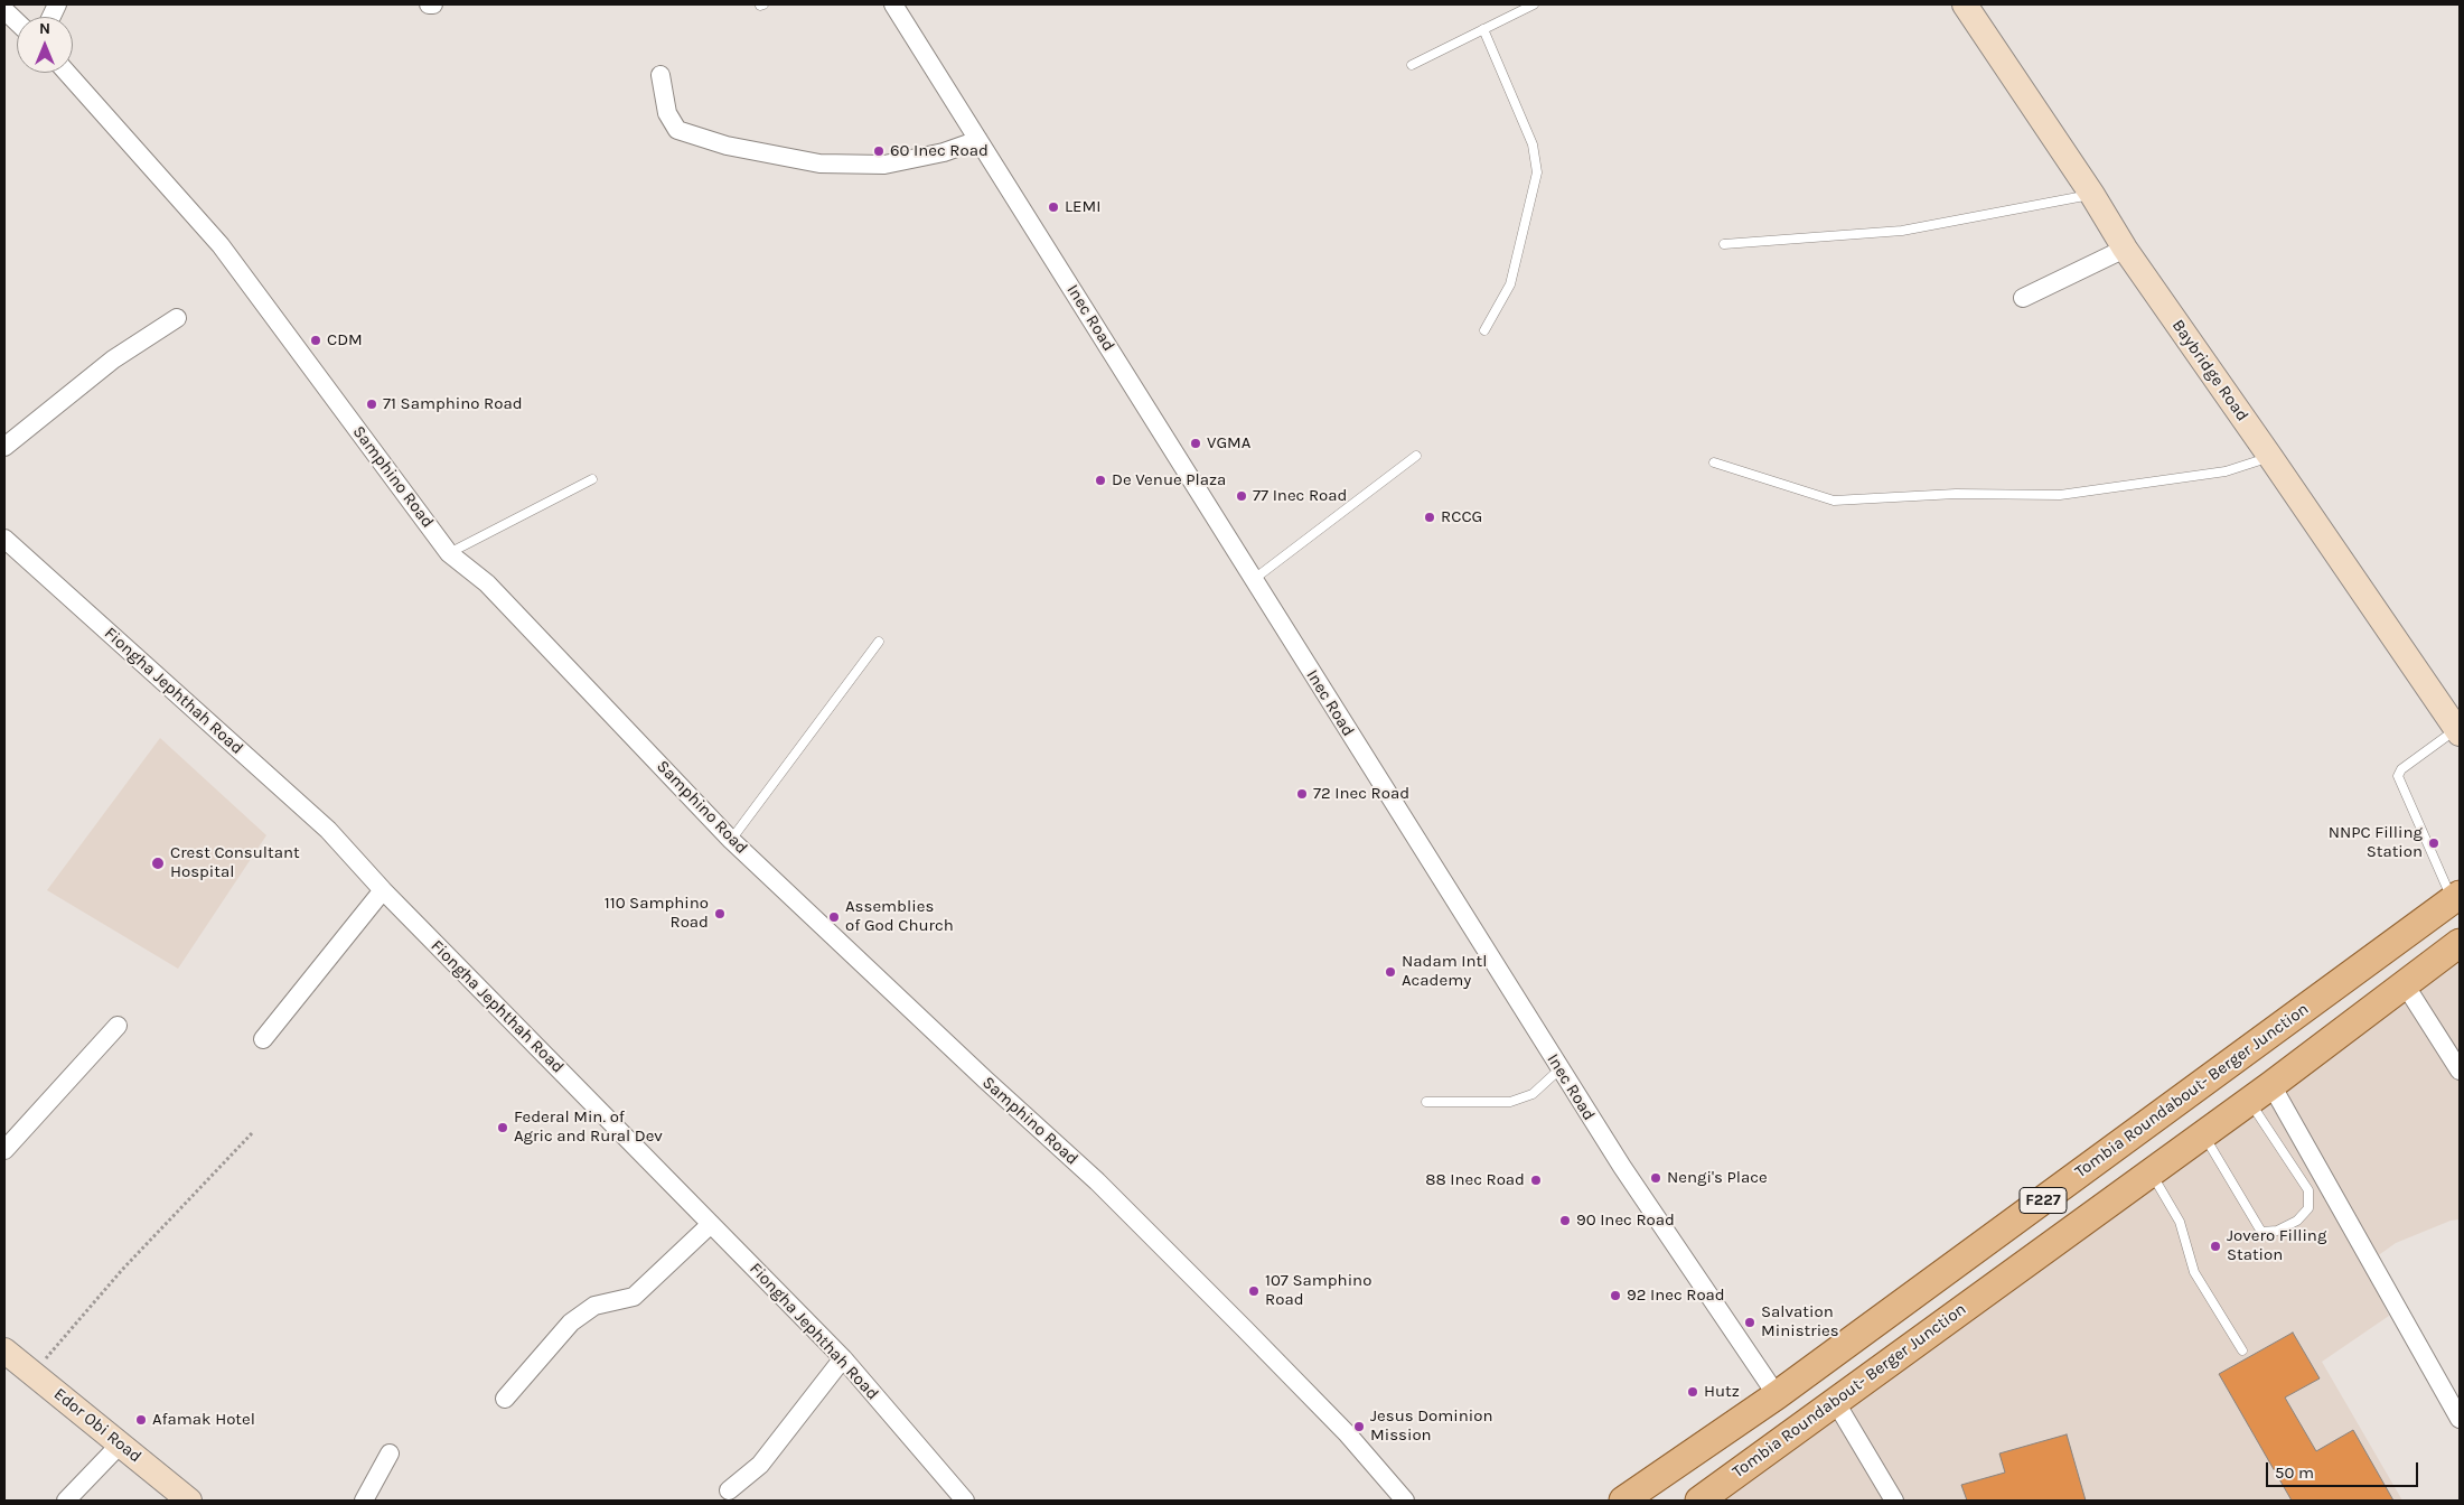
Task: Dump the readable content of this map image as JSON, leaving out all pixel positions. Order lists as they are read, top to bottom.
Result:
{
  "streets": {
    "main road": ["Tombia Roundabout- Berger Junction", "F227"],
    "street": [
      "Inec Road",
      "Baybridge Road",
      "Samphino Road",
      "Fiongha Jephthah Road",
      "Edor Obi Road"
    ]
  },
  "crossings": [
    ["Inec Road", "Tombia Roundabout- Berger Junction"]
  ],
  "places": [
    "60 Inec Road",
    "LEMI",
    "CDM",
    "71 Samphino Road",
    "VGMA",
    "De Venue Plaza",
    "77 Inec Road",
    "RCCG",
    "72 Inec Road",
    "NNPC Filling Station",
    "Crest Consultant Hospital",
    "110 Samphino Road",
    "Assemblies of God Church",
    "Nadam Intl Academy",
    "Federal Min. of Agric and Rural Dev",
    "Nengi's Place",
    "88 Inec Road",
    "90 Inec Road",
    "Jovero Filling Station",
    "107 Samphino Road",
    "92 Inec Road",
    "Salvation Ministries",
    "Hutz",
    "Afamak Hotel",
    "Jesus Dominion Mission"
  ],
  "scale_bar": "50 m",
  "north": "top"
}
